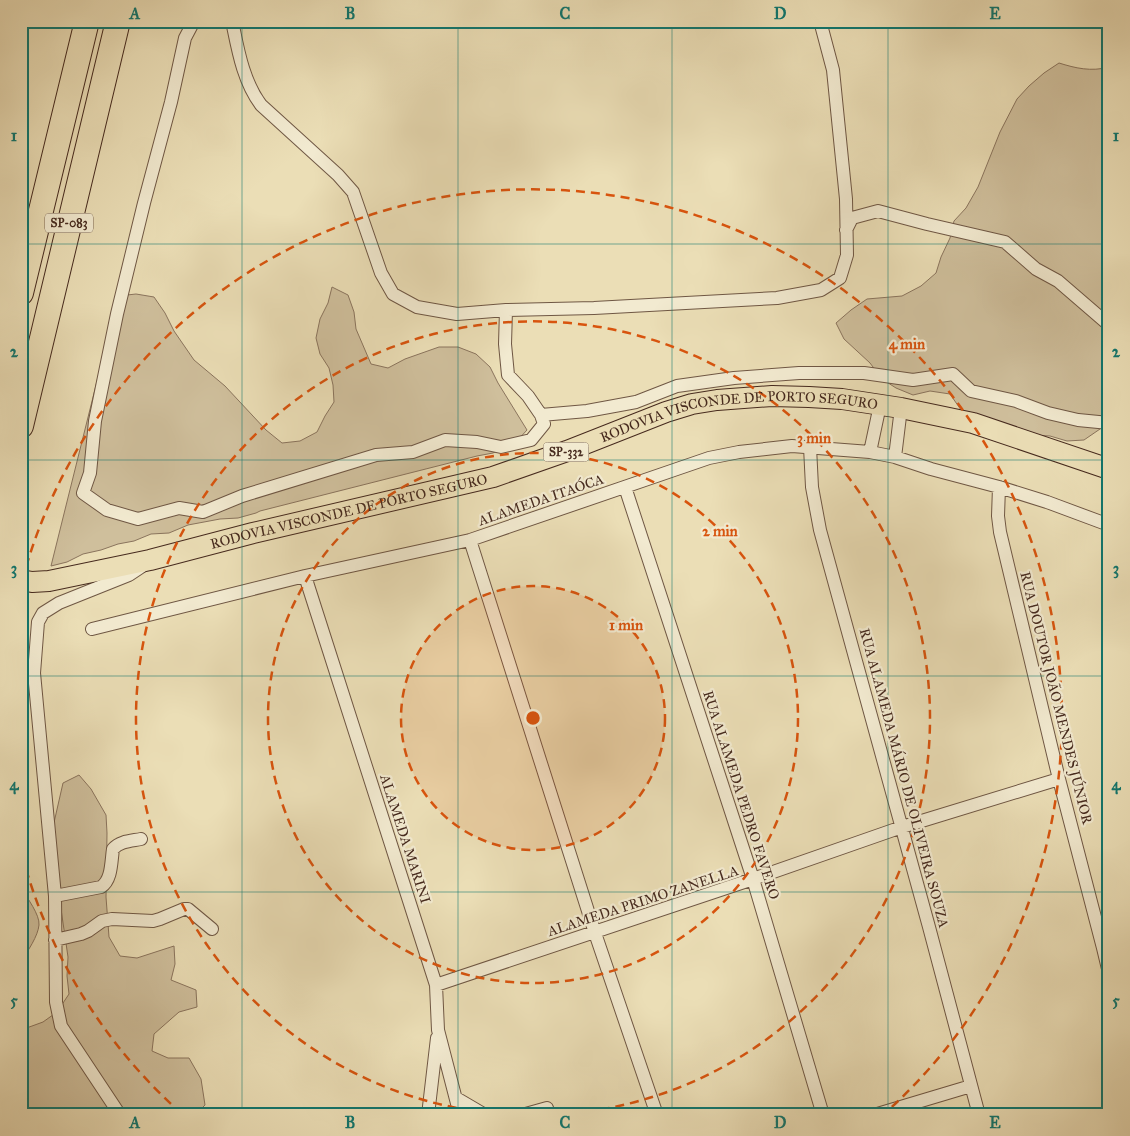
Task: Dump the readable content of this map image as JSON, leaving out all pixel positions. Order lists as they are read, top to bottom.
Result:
{
  "streets": {
    "highway": ["SP-083"],
    "main road": ["RODOVIA VISCONDE DE PORTO SEGURO", "SP-332"],
    "street": [
      "ALAMEDA ITAÓCA",
      "RUA DOUTOR JOÃO MENDES JÚNIOR",
      "RUA ALAMEDA MÁRIO DE OLIVEIRA SOUZA",
      "RUA ALAMEDA PEDRO FAVERO",
      "ALAMEDA MARINI",
      "ALAMEDA PRIMO ZANELLA"
    ]
  },
  "crossings": [
    ["ALAMEDA ITAÓCA", "RUA DOUTOR JOÃO MENDES JÚNIOR"],
    ["ALAMEDA ITAÓCA", "RUA ALAMEDA MÁRIO DE OLIVEIRA SOUZA"],
    ["ALAMEDA ITAÓCA", "RUA ALAMEDA PEDRO FAVERO"],
    ["ALAMEDA ITAÓCA", "ALAMEDA MARINI"],
    ["RUA DOUTOR JOÃO MENDES JÚNIOR", "ALAMEDA PRIMO ZANELLA"],
    ["RUA ALAMEDA MÁRIO DE OLIVEIRA SOUZA", "ALAMEDA PRIMO ZANELLA"],
    ["RUA ALAMEDA PEDRO FAVERO", "ALAMEDA PRIMO ZANELLA"],
    ["ALAMEDA MARINI", "ALAMEDA PRIMO ZANELLA"]
  ],
  "grid": {
    "columns": [
      "A",
      "B",
      "C",
      "D",
      "E"
    ],
    "rows": [
      "1",
      "2",
      "3",
      "4",
      "5"
    ]
  },
  "rings": [
    "4 min",
    "3 min",
    "2 min",
    "1 min"
  ]
}
